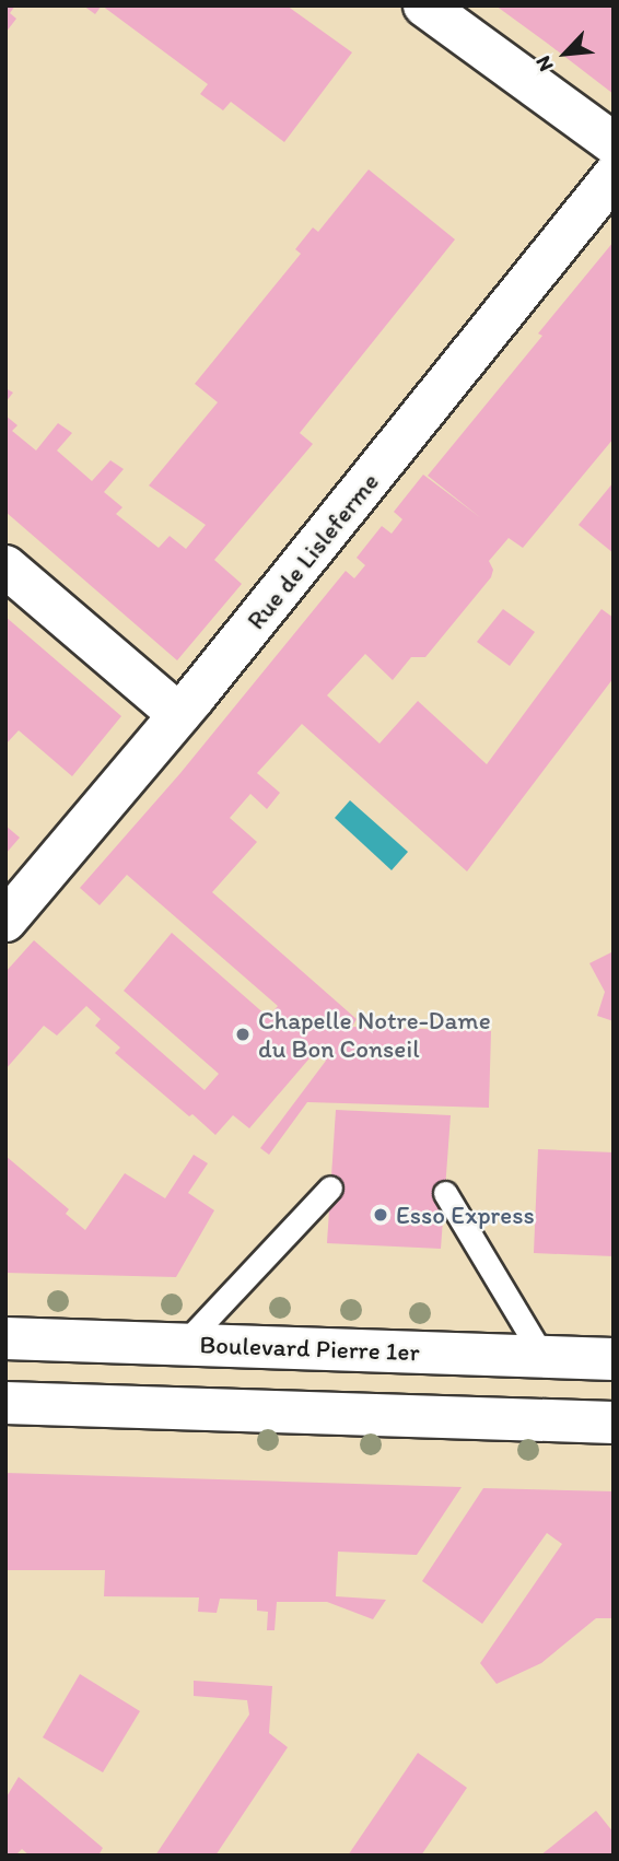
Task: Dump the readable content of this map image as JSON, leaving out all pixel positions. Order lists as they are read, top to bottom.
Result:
{
  "streets": {
    "street": ["Rue de Lisleferme", "Boulevard Pierre 1er"]
  },
  "places": ["Chapelle Notre-Dame du Bon Conseil", "Esso Express"],
  "north": "bottom left"
}
